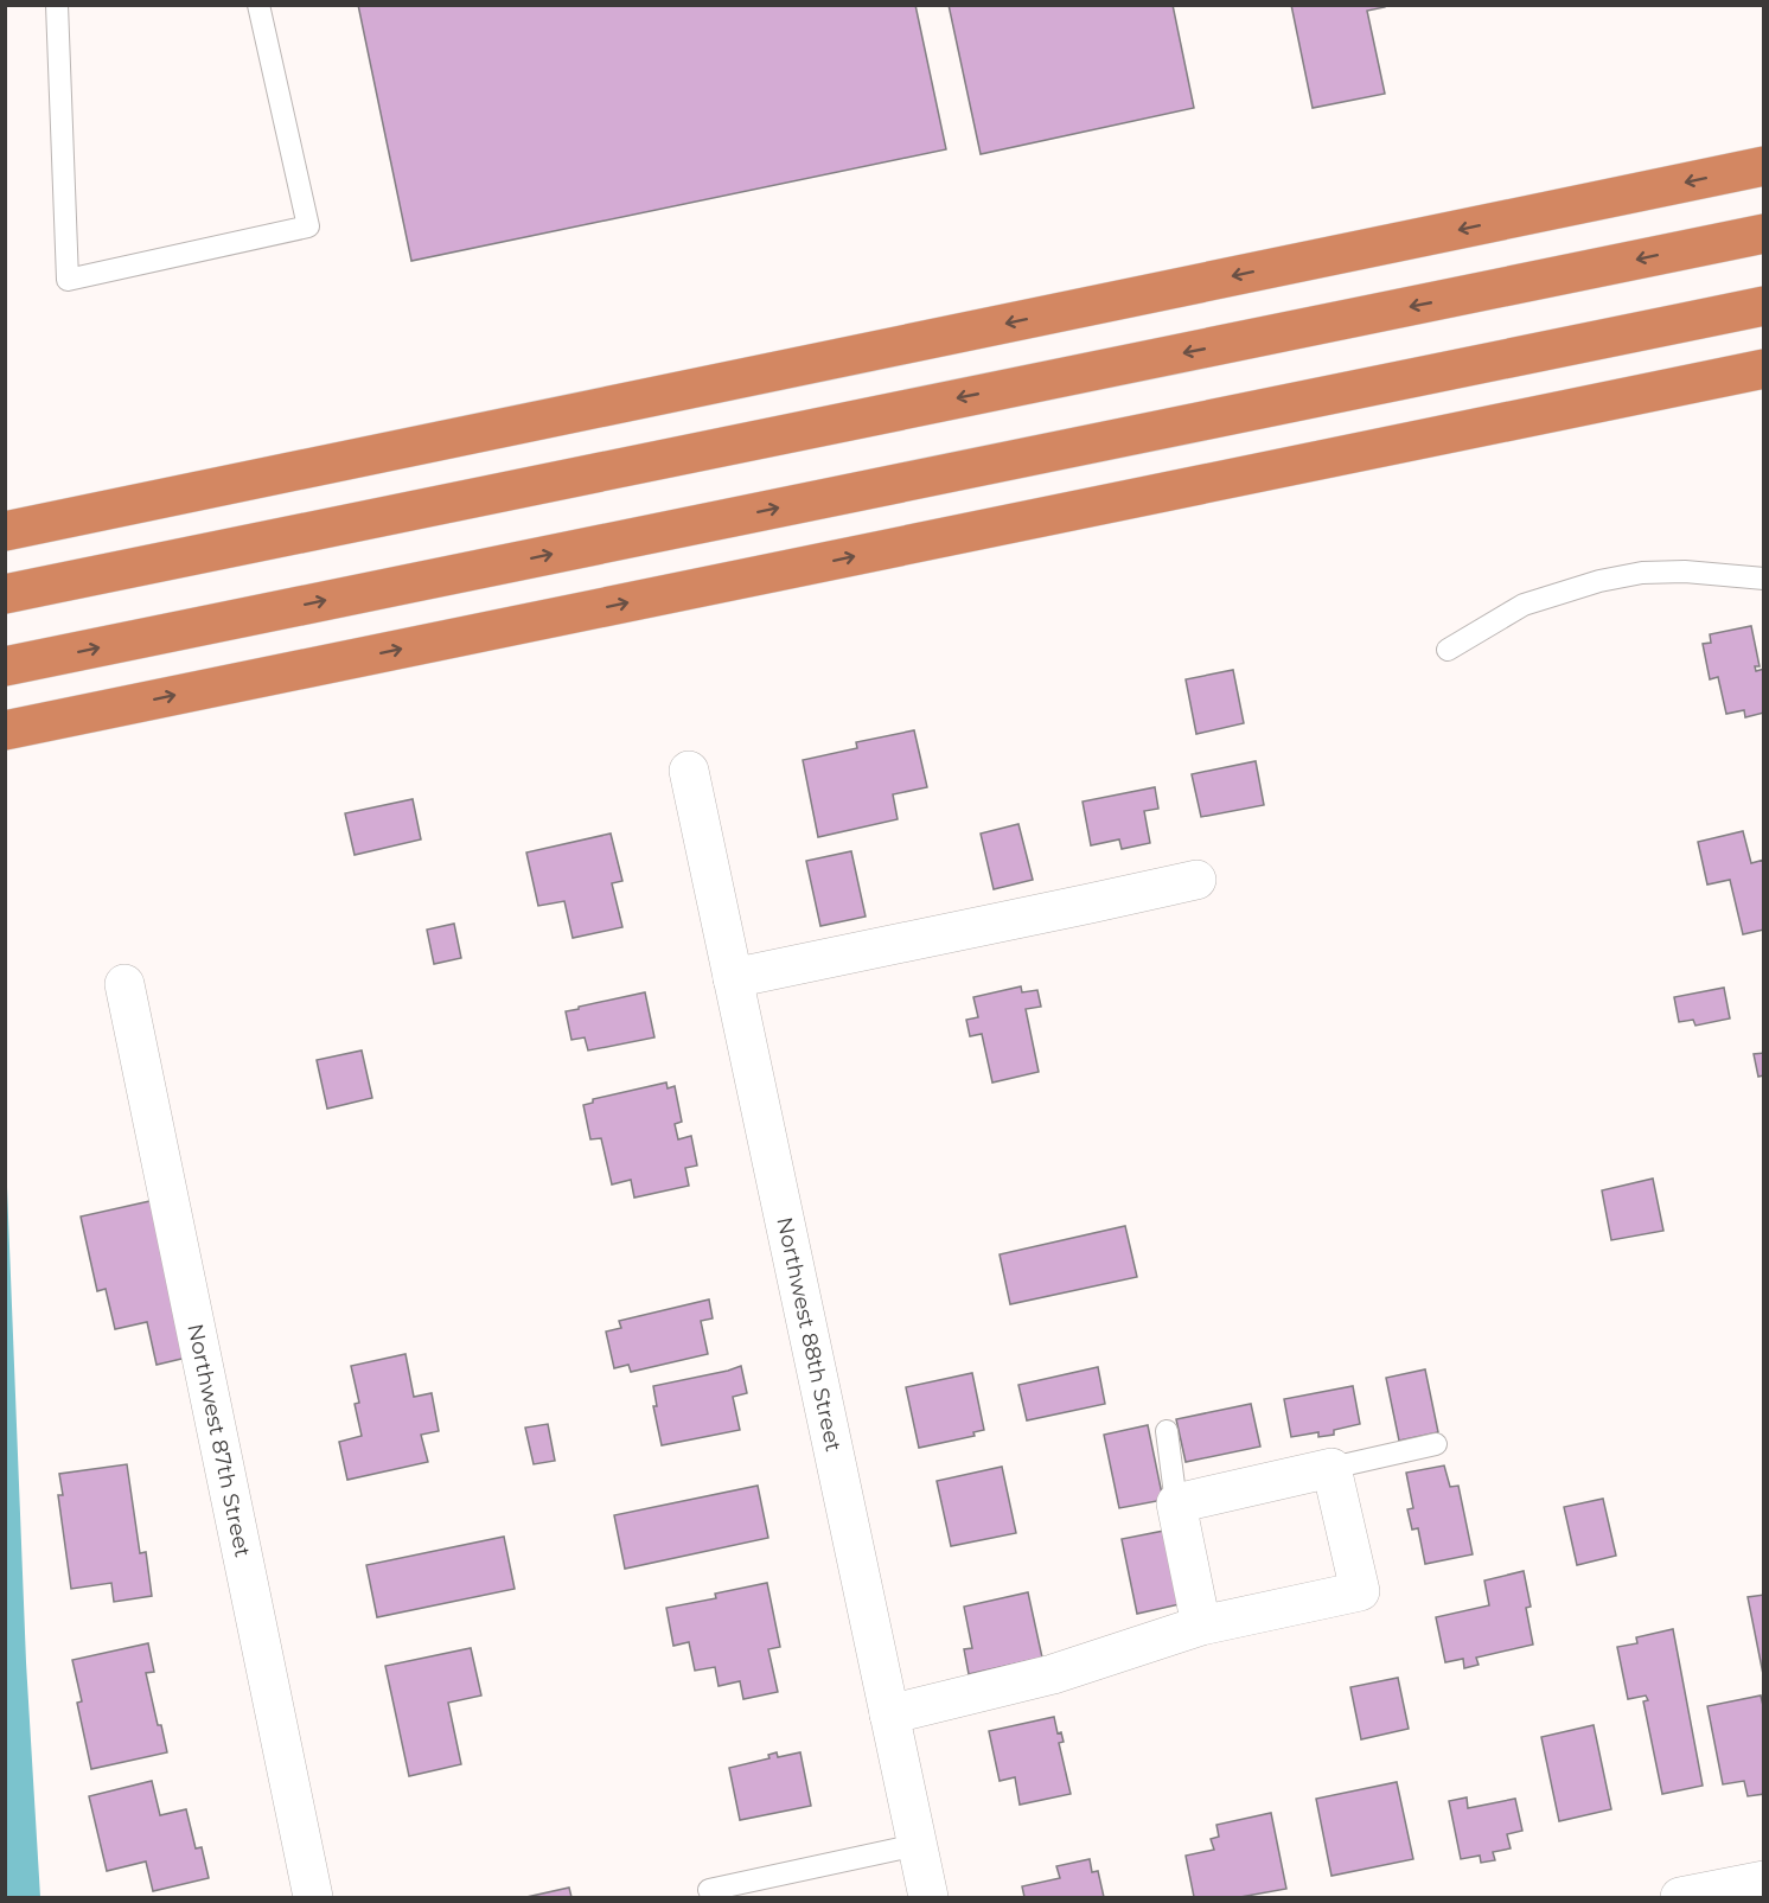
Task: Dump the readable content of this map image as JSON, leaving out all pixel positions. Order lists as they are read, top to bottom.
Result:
{
  "streets": {
    "street": ["Northwest 88th Street", "Northwest 87th Street"]
  }
}
